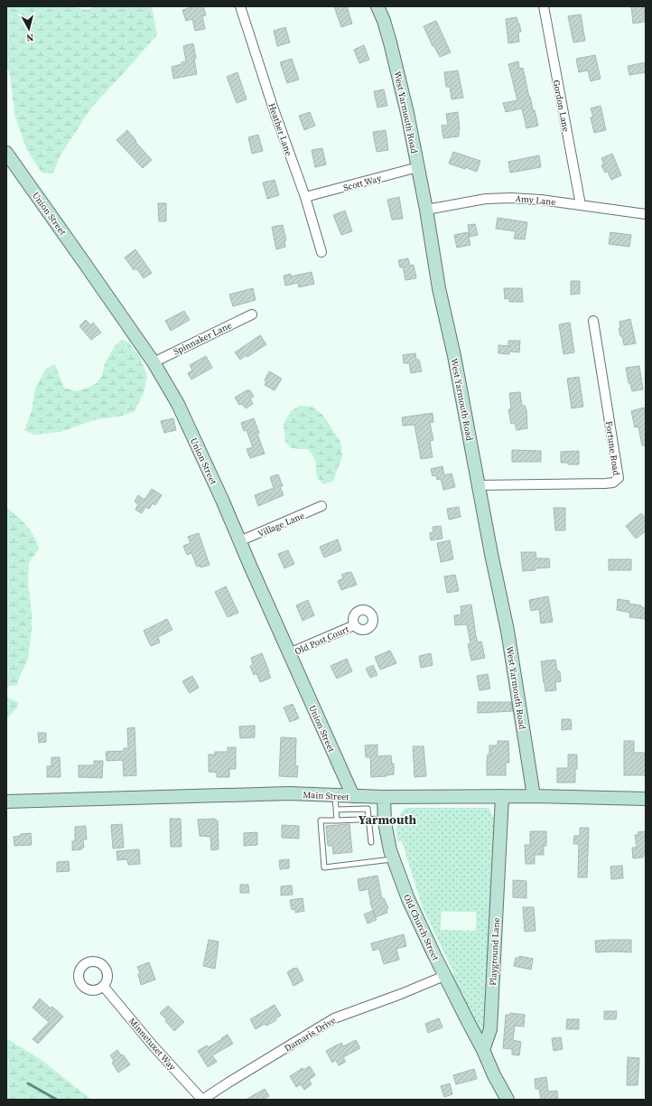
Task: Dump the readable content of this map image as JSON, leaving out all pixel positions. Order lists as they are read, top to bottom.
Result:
{
  "streets": {
    "main road": [
      "West Yarmouth Road",
      "Union Street",
      "Main Street",
      "Old Church Street",
      "Playground Lane"
    ],
    "street": [
      "Gordon Lane",
      "Heather Lane",
      "Scott Way",
      "Amy Lane",
      "Spinnaker Lane",
      "Fortune Road",
      "Village Lane",
      "Old Post Court",
      "Damaris Drive",
      "Minnetuxet Way"
    ]
  },
  "crossings": [
    ["Gordon Lane", "Amy Lane"],
    ["West Yarmouth Road", "Scott Way"],
    ["West Yarmouth Road", "Amy Lane"],
    ["West Yarmouth Road", "Fortune Road"],
    ["West Yarmouth Road", "Main Street"],
    ["Heather Lane", "Scott Way"],
    ["Union Street", "Spinnaker Lane"],
    ["Union Street", "Village Lane"],
    ["Union Street", "Old Post Court"],
    ["Union Street", "Main Street"],
    ["Main Street", "Old Church Street"],
    ["Main Street", "Playground Lane"],
    ["Old Church Street", "Playground Lane"],
    ["Old Church Street", "Damaris Drive"],
    ["Damaris Drive", "Minnetuxet Way"]
  ],
  "districts": ["Yarmouth"],
  "north": "bottom"
}
